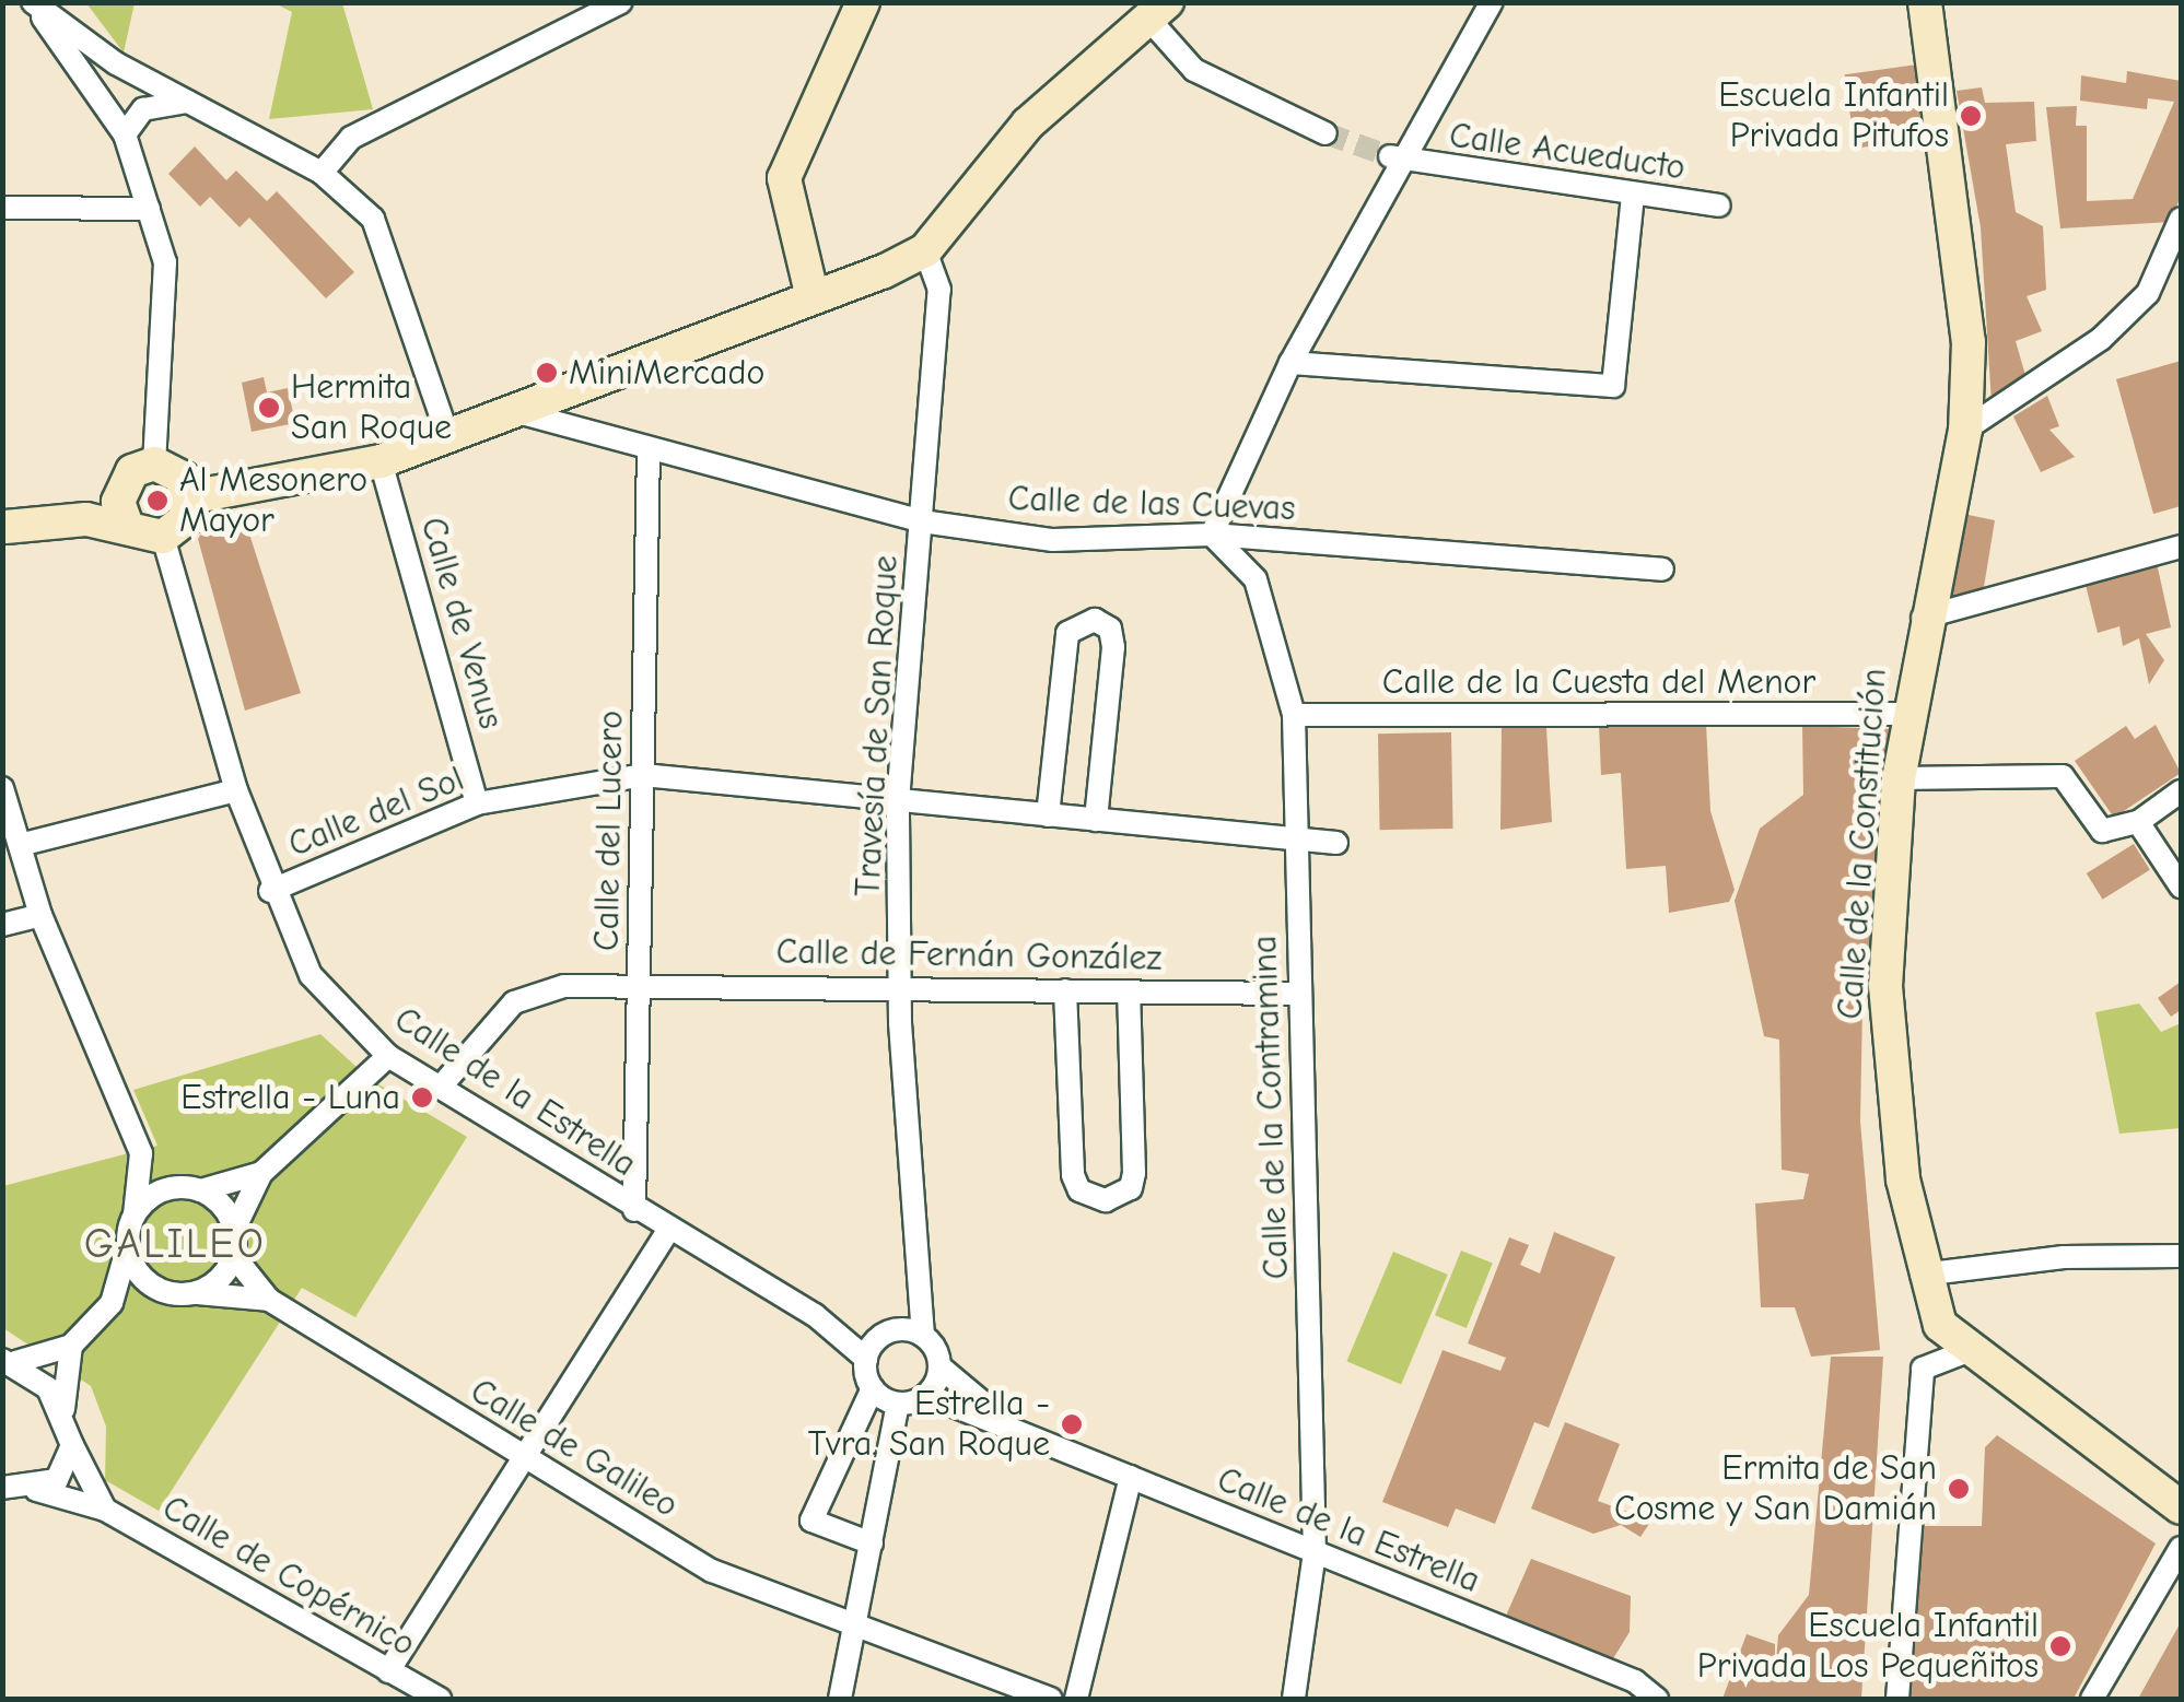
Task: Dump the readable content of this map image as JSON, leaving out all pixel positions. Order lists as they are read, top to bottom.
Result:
{
  "streets": {
    "street": [
      "Calle Acueducto",
      "Calle de las Cuevas",
      "Calle de Venus",
      "Calle de la Cuesta del Menor",
      "Travesía de San Roque",
      "Calle del Sol",
      "Calle del Lucero",
      "Calle de la Constitución",
      "Calle de Fernán González",
      "Calle de la Estrella",
      "Calle de la Contramina",
      "Calle de Galileo",
      "Calle de Copérnico"
    ]
  },
  "crossings": [
    ["Calle de las Cuevas", "Travesía de San Roque"],
    ["Calle de las Cuevas", "Calle del Lucero"],
    ["Calle de las Cuevas", "Calle de la Contramina"],
    ["Calle de Venus", "Calle del Sol"],
    ["Calle de la Cuesta del Menor", "Calle de la Constitución"],
    ["Calle de la Cuesta del Menor", "Calle de la Contramina"],
    ["Travesía de San Roque", "Calle del Sol"],
    ["Travesía de San Roque", "Calle de Fernán González"],
    ["Travesía de San Roque", "Calle de la Estrella"],
    ["Calle del Sol", "Calle del Lucero"],
    ["Calle del Sol", "Calle de la Estrella"],
    ["Calle del Sol", "Calle de la Contramina"],
    ["Calle del Lucero", "Calle de Fernán González"],
    ["Calle del Lucero", "Calle de la Estrella"],
    ["Calle de Fernán González", "Calle de la Estrella"],
    ["Calle de Fernán González", "Calle de la Contramina"],
    ["Calle de la Estrella", "Calle de la Contramina"]
  ],
  "districts": ["GALILEO"],
  "places": [
    "Escuela Infantil Privada Pitufos",
    "MiniMercado",
    "Hermita San Roque",
    "Al Mesonero Mayor",
    "Estrella - Luna",
    "Estrella - Tvra. San Roque",
    "Ermita de San Cosme y San Damián",
    "Escuela Infantil Privada Los Pequeñitos"
  ]
}
